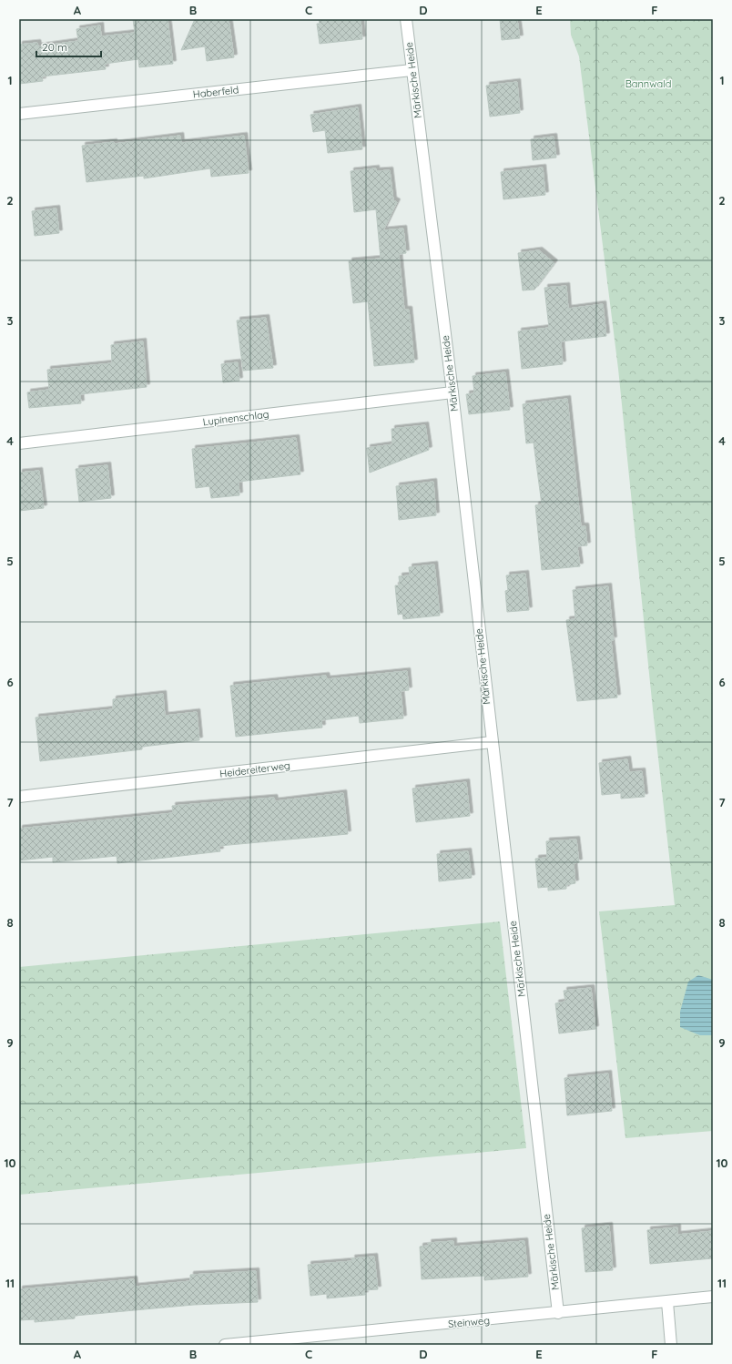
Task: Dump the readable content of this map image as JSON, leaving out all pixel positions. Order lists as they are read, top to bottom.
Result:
{
  "streets": {
    "street": [
      "Märkische Heide",
      "Haberfeld",
      "Lupinenschlag",
      "Heidereiterweg",
      "Steinweg"
    ]
  },
  "crossings": [
    ["Märkische Heide", "Haberfeld"],
    ["Märkische Heide", "Lupinenschlag"],
    ["Märkische Heide", "Heidereiterweg"],
    ["Märkische Heide", "Steinweg"]
  ],
  "parks": ["Bannwald"],
  "scale_bar": "20 m",
  "grid": {
    "columns": [
      "A",
      "B",
      "C",
      "D",
      "E",
      "F"
    ],
    "rows": [
      "1",
      "2",
      "3",
      "4",
      "5",
      "6",
      "7",
      "8",
      "9",
      "10",
      "11"
    ]
  }
}
